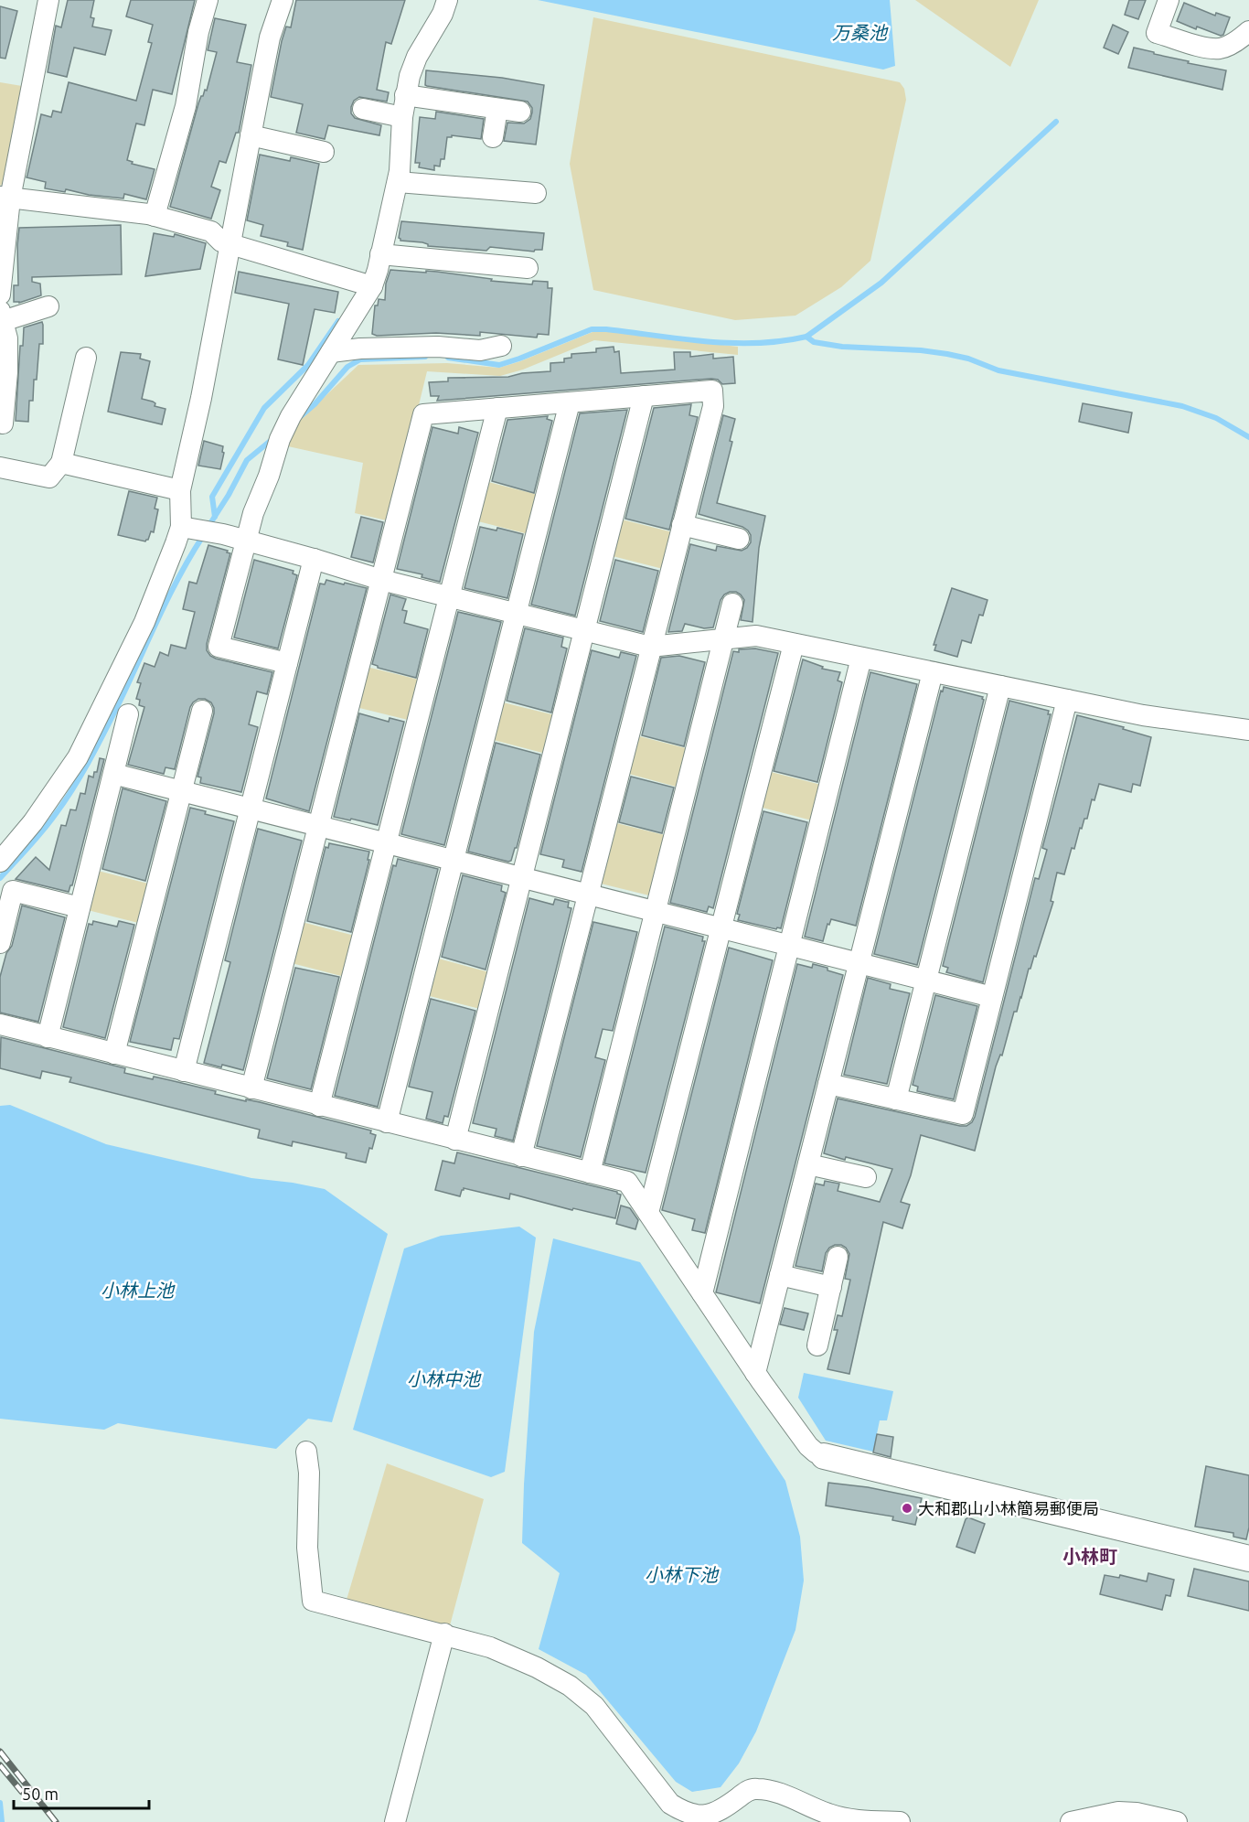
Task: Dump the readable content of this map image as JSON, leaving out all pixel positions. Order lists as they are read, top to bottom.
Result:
{
  "districts": ["小林町"],
  "water": [
    "万桑池",
    "小林上池",
    "小林中池",
    "小林下池"
  ],
  "places": ["大和郡山小林簡易郵便局"],
  "scale_bar": "50 m"
}
